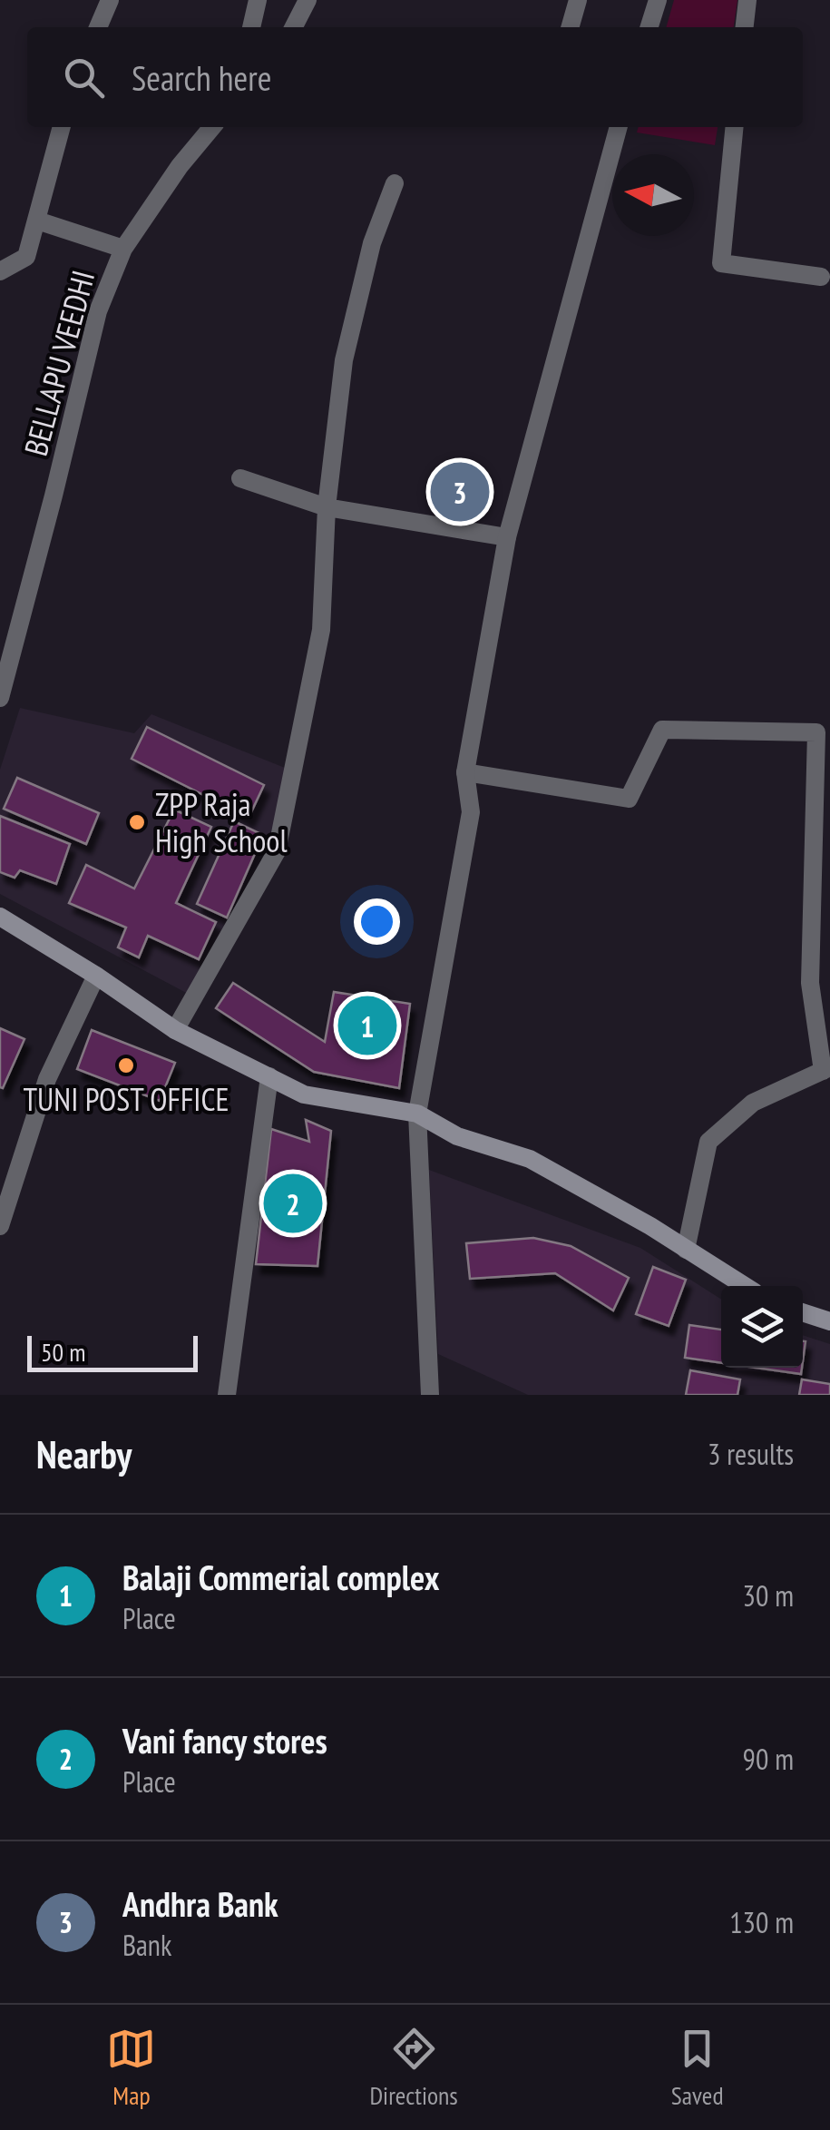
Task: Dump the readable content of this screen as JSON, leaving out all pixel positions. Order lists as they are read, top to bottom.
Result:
{
  "streets": {
    "street": ["BELLAPU VEEDHI"]
  },
  "places": ["ZPP Raja High School", "TUNI POST OFFICE"],
  "scale_bar": "50 m",
  "north": "left",
  "page": {
    "search": "Search here",
    "pins": ["3", "1", "2"],
    "scale": "50 m",
    "heading": ["Nearby", "3 results"],
    "list": [
      {
        "mark": "1",
        "name": "Balaji Commerial complex",
        "note": "Place",
        "value": "30 m"
      },
      {
        "mark": "2",
        "name": "Vani fancy stores",
        "note": "Place",
        "value": "90 m"
      },
      {
        "mark": "3",
        "name": "Andhra Bank",
        "note": "Bank",
        "value": "130 m"
      }
    ],
    "nav": ["Map", "Directions", "Saved"]
  }
}
